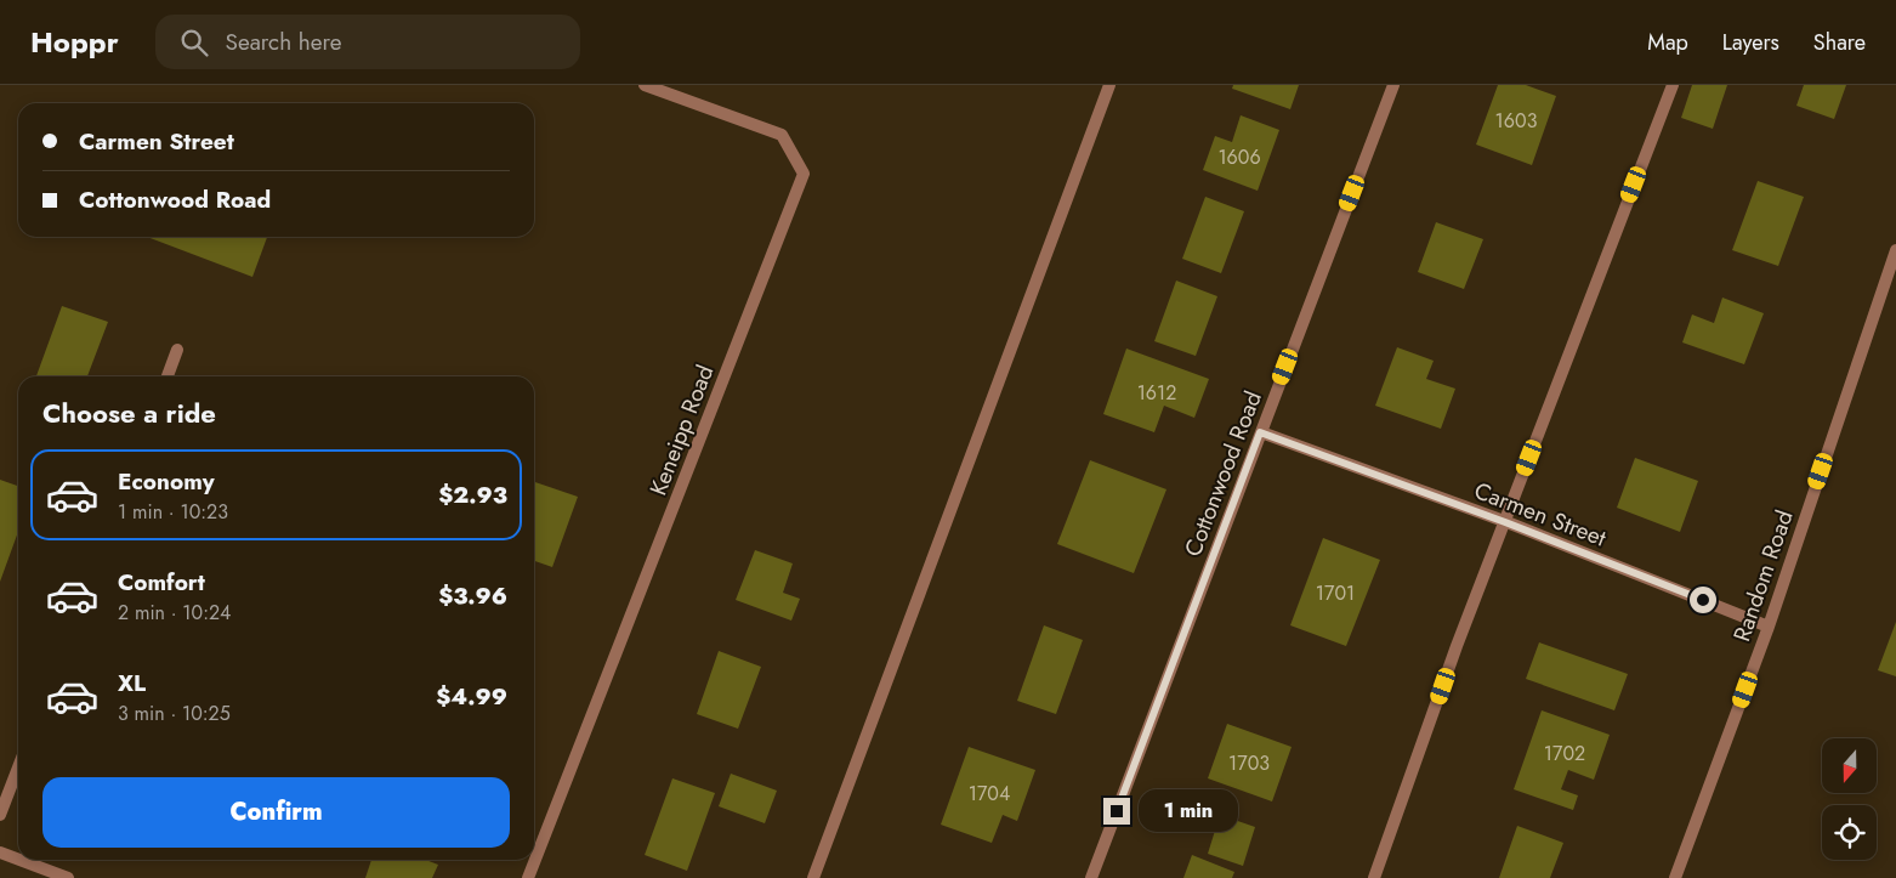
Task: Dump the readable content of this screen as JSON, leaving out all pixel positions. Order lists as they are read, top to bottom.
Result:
{
  "streets": {
    "street": [
      "Keneipp Road",
      "Cottonwood Road",
      "Carmen Street",
      "Random Road"
    ]
  },
  "crossings": [
    ["Cottonwood Road", "Carmen Street"],
    ["Carmen Street", "Random Road"]
  ],
  "house_numbers": [
    "1603",
    "1606",
    "1612",
    "1701",
    "1702",
    "1703",
    "1704"
  ],
  "north": "bottom",
  "page": {
    "header": "Hoppr",
    "search": "Search here",
    "nav": ["Map", "Layers", "Share"],
    "banner": ["Carmen Street", "Cottonwood Road"],
    "heading": "Choose a ride",
    "list": [
      {
        "name": "Economy",
        "note": "1 min · 10:23",
        "value": "$2.93"
      },
      {
        "name": "Comfort",
        "note": "2 min · 10:24",
        "value": "$3.96"
      },
      {
        "name": "XL",
        "note": "3 min · 10:25",
        "value": "$4.99"
      }
    ],
    "buttons": "Confirm",
    "bubble": "1 min"
  }
}
